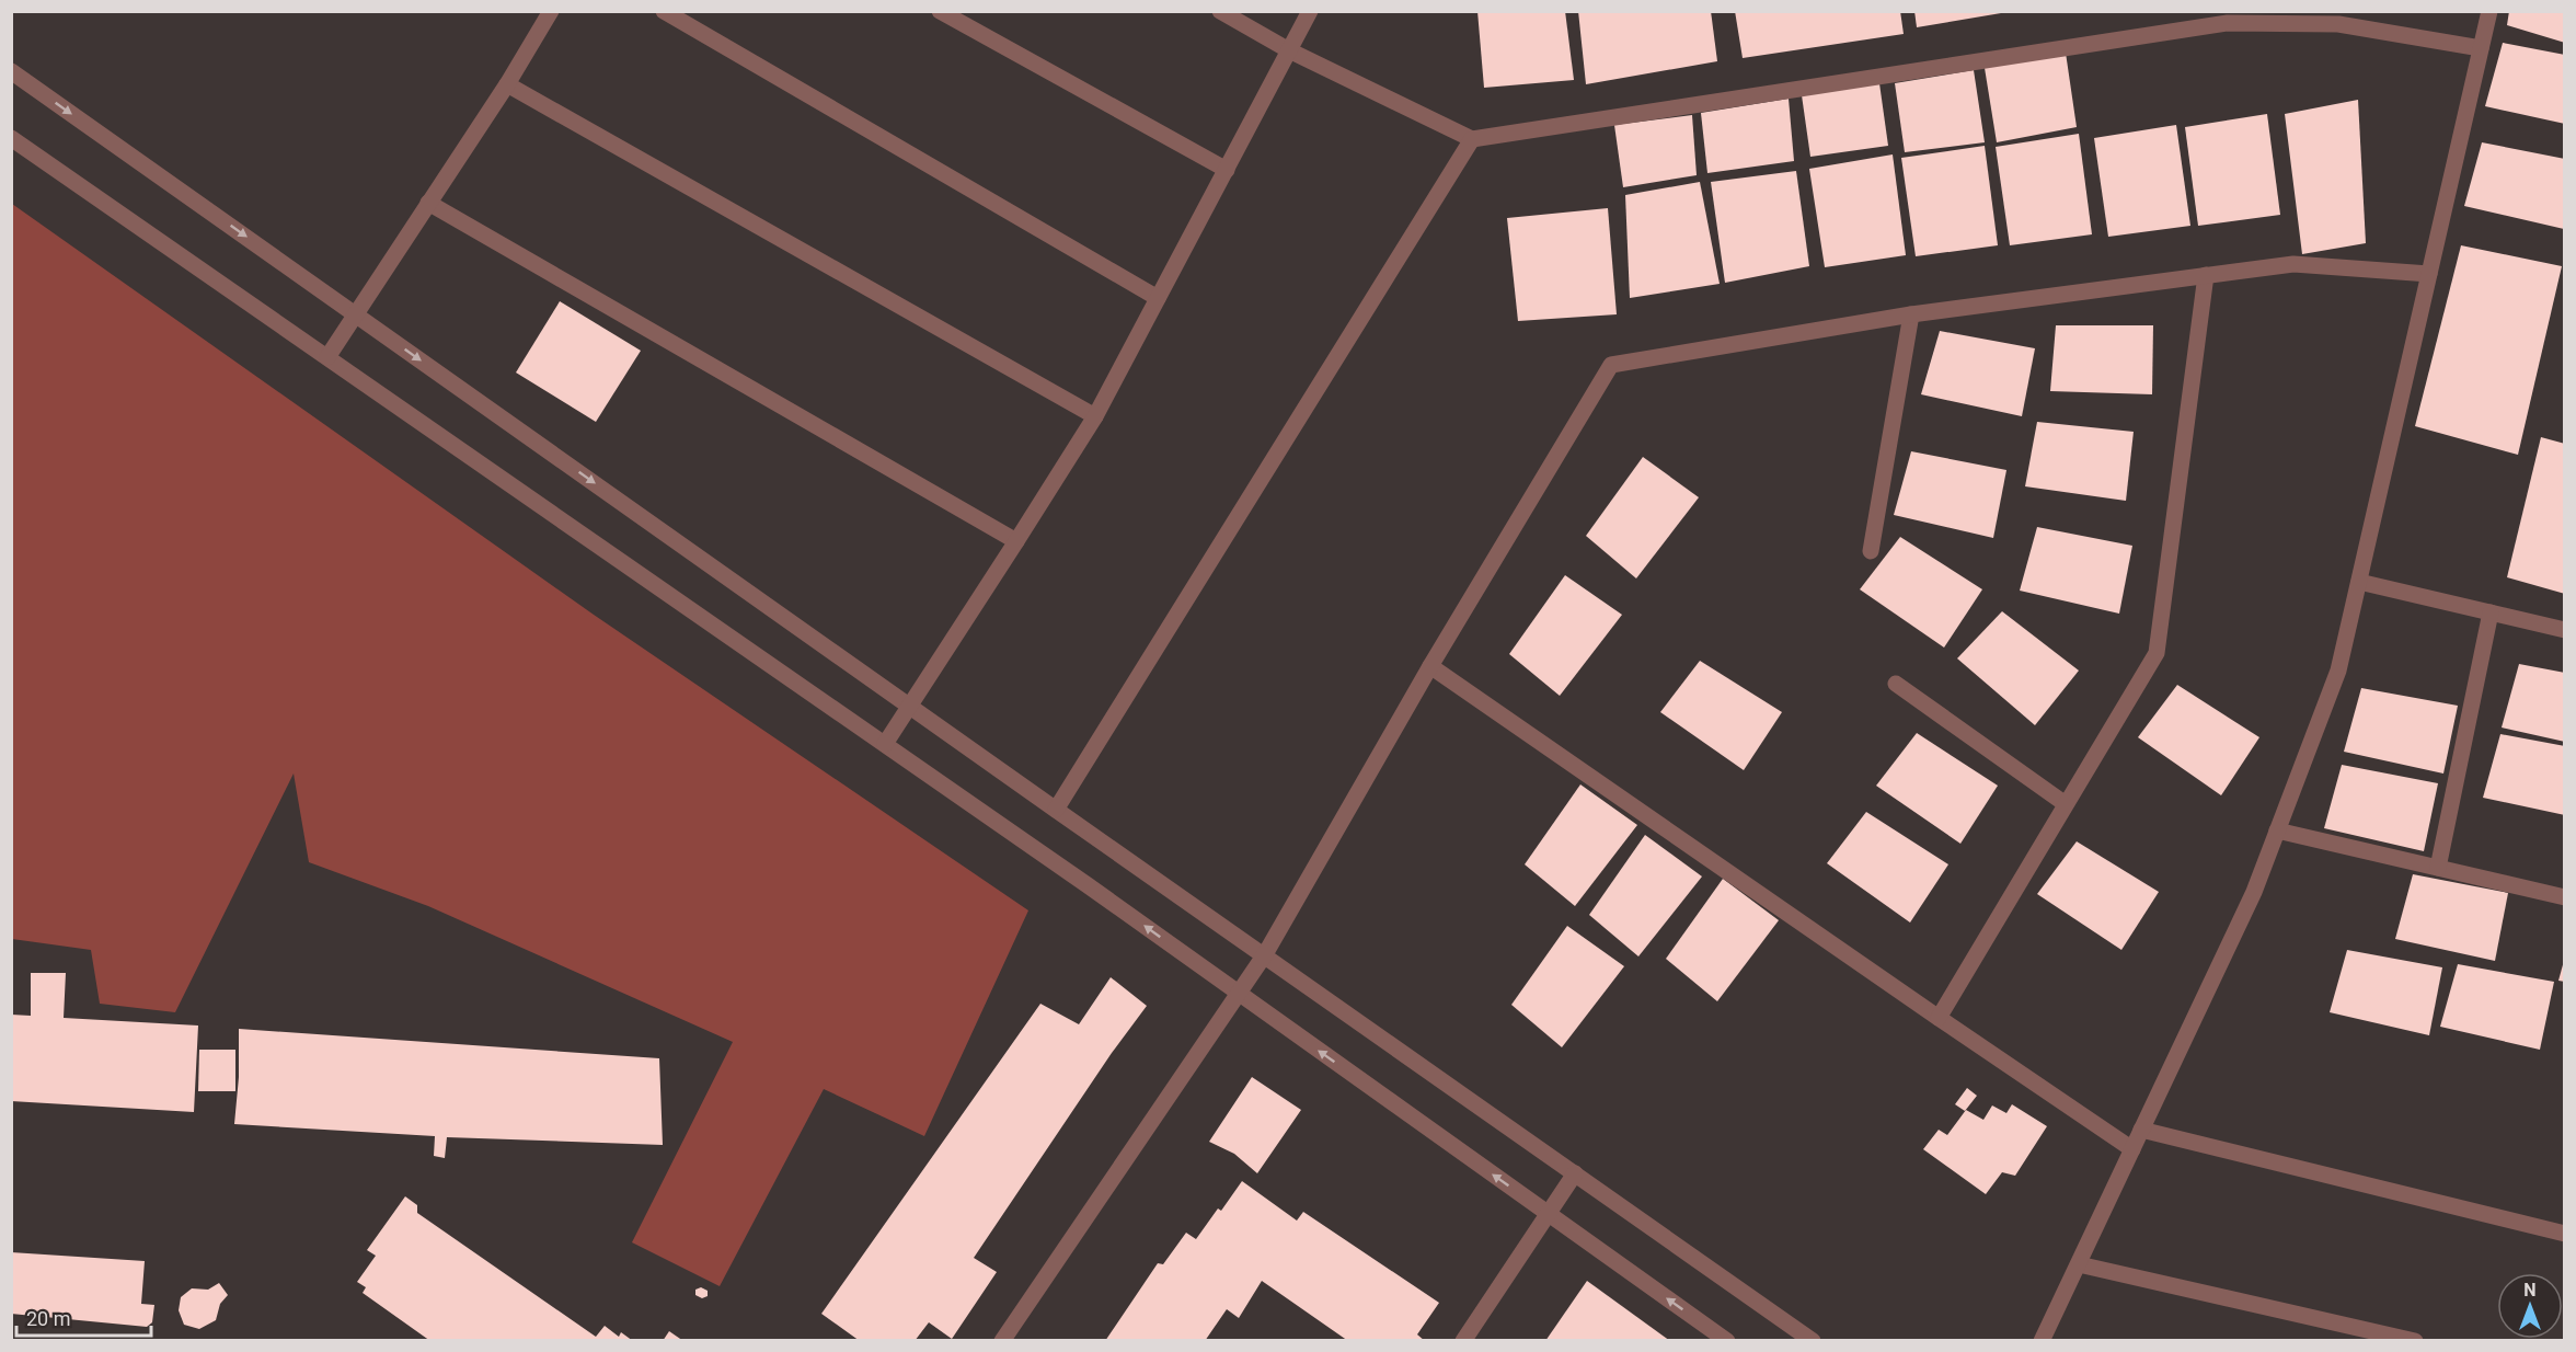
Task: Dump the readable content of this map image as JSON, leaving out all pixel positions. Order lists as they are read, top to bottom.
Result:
{
  "scale_bar": "20 m",
  "north": "top"
}
